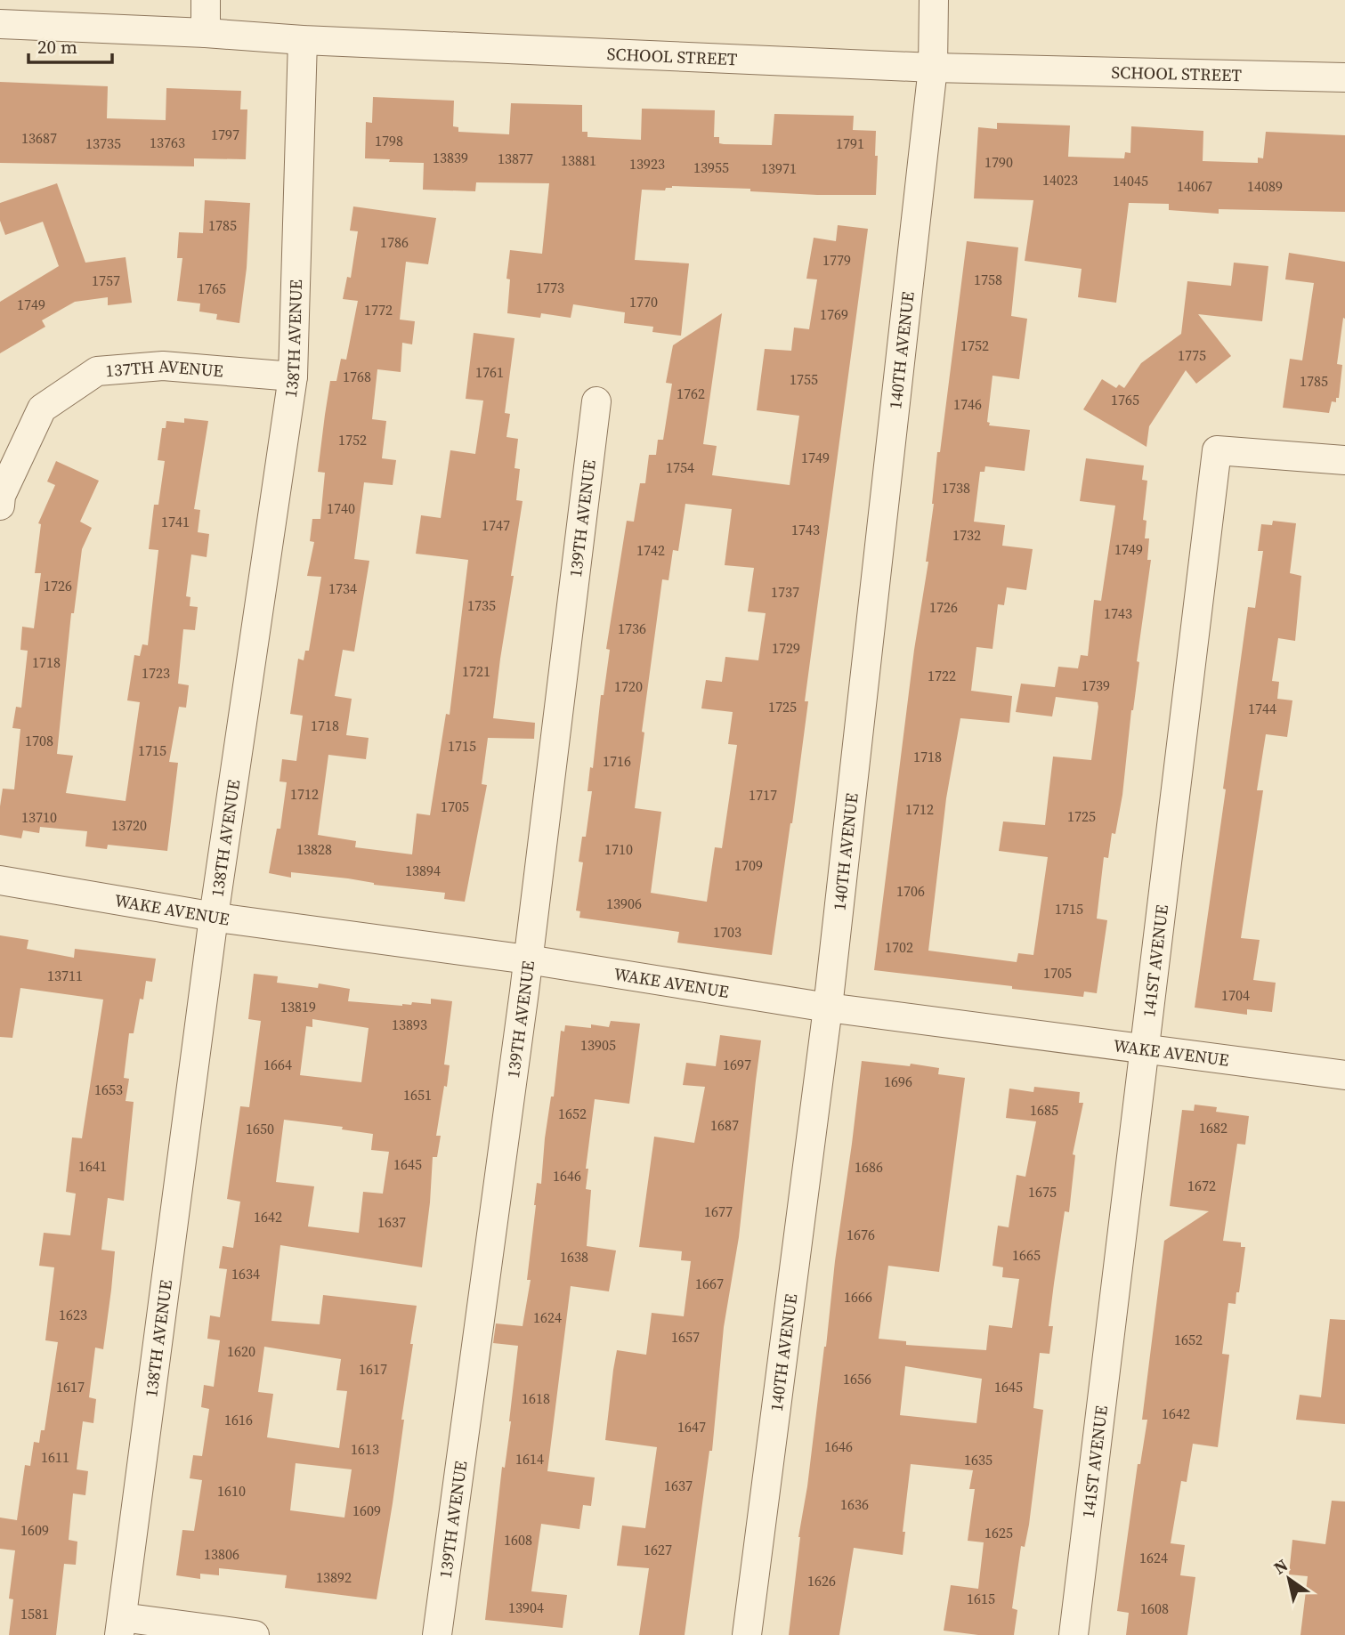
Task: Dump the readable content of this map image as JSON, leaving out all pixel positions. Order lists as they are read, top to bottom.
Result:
{
  "streets": {
    "street": [
      "SCHOOL STREET",
      "138TH AVENUE",
      "140TH AVENUE",
      "137TH AVENUE",
      "139TH AVENUE",
      "WAKE AVENUE",
      "141ST AVENUE"
    ]
  },
  "crossings": [
    ["SCHOOL STREET", "138TH AVENUE"],
    ["SCHOOL STREET", "140TH AVENUE"],
    ["138TH AVENUE", "137TH AVENUE"],
    ["138TH AVENUE", "WAKE AVENUE"],
    ["140TH AVENUE", "WAKE AVENUE"],
    ["139TH AVENUE", "WAKE AVENUE"],
    ["WAKE AVENUE", "141ST AVENUE"]
  ],
  "house_numbers": [
    "1797",
    "13687",
    "1798",
    "13763",
    "13735",
    "1791",
    "13839",
    "13877",
    "13881",
    "1790",
    "13923",
    "13955",
    "13971",
    "14023",
    "14045",
    "14067",
    "14089",
    "1785",
    "1786",
    "1779",
    "1758",
    "1757",
    "1773",
    "1765",
    "1770",
    "1749",
    "1772",
    "1769",
    "1752",
    "1775",
    "1761",
    "1768",
    "1755",
    "1785",
    "1762",
    "1765",
    "1746",
    "1752",
    "1749",
    "1754",
    "1738",
    "1740",
    "1741",
    "1747",
    "1743",
    "1732",
    "1749",
    "1742",
    "1726",
    "1734",
    "1737",
    "1735",
    "1726",
    "1743",
    "1736",
    "1729",
    "1718",
    "1721",
    "1723",
    "1722",
    "1739",
    "1720",
    "1725",
    "1744",
    "1718",
    "1708",
    "1715",
    "1715",
    "1718",
    "1716",
    "1712",
    "1717",
    "1705",
    "1712",
    "1725",
    "13710",
    "13720",
    "13828",
    "1710",
    "1709",
    "13894",
    "1706",
    "13906",
    "1715",
    "1703",
    "1702",
    "1705",
    "13711",
    "1704",
    "13819",
    "13893",
    "13905",
    "1664",
    "1697",
    "1696",
    "1653",
    "1651",
    "1685",
    "1652",
    "1687",
    "1682",
    "1650",
    "1645",
    "1641",
    "1686",
    "1646",
    "1672",
    "1675",
    "1677",
    "1642",
    "1637",
    "1676",
    "1665",
    "1638",
    "1634",
    "1667",
    "1666",
    "1623",
    "1624",
    "1657",
    "1652",
    "1620",
    "1617",
    "1656",
    "1617",
    "1645",
    "1618",
    "1642",
    "1616",
    "1647",
    "1646",
    "1613",
    "1611",
    "1614",
    "1635",
    "1637",
    "1610",
    "1636",
    "1609",
    "1609",
    "1625",
    "1608",
    "1627",
    "13806",
    "1624",
    "13892",
    "1626",
    "1615",
    "13904",
    "1608",
    "1581"
  ],
  "scale_bar": "20 m",
  "north": "top left"
}
